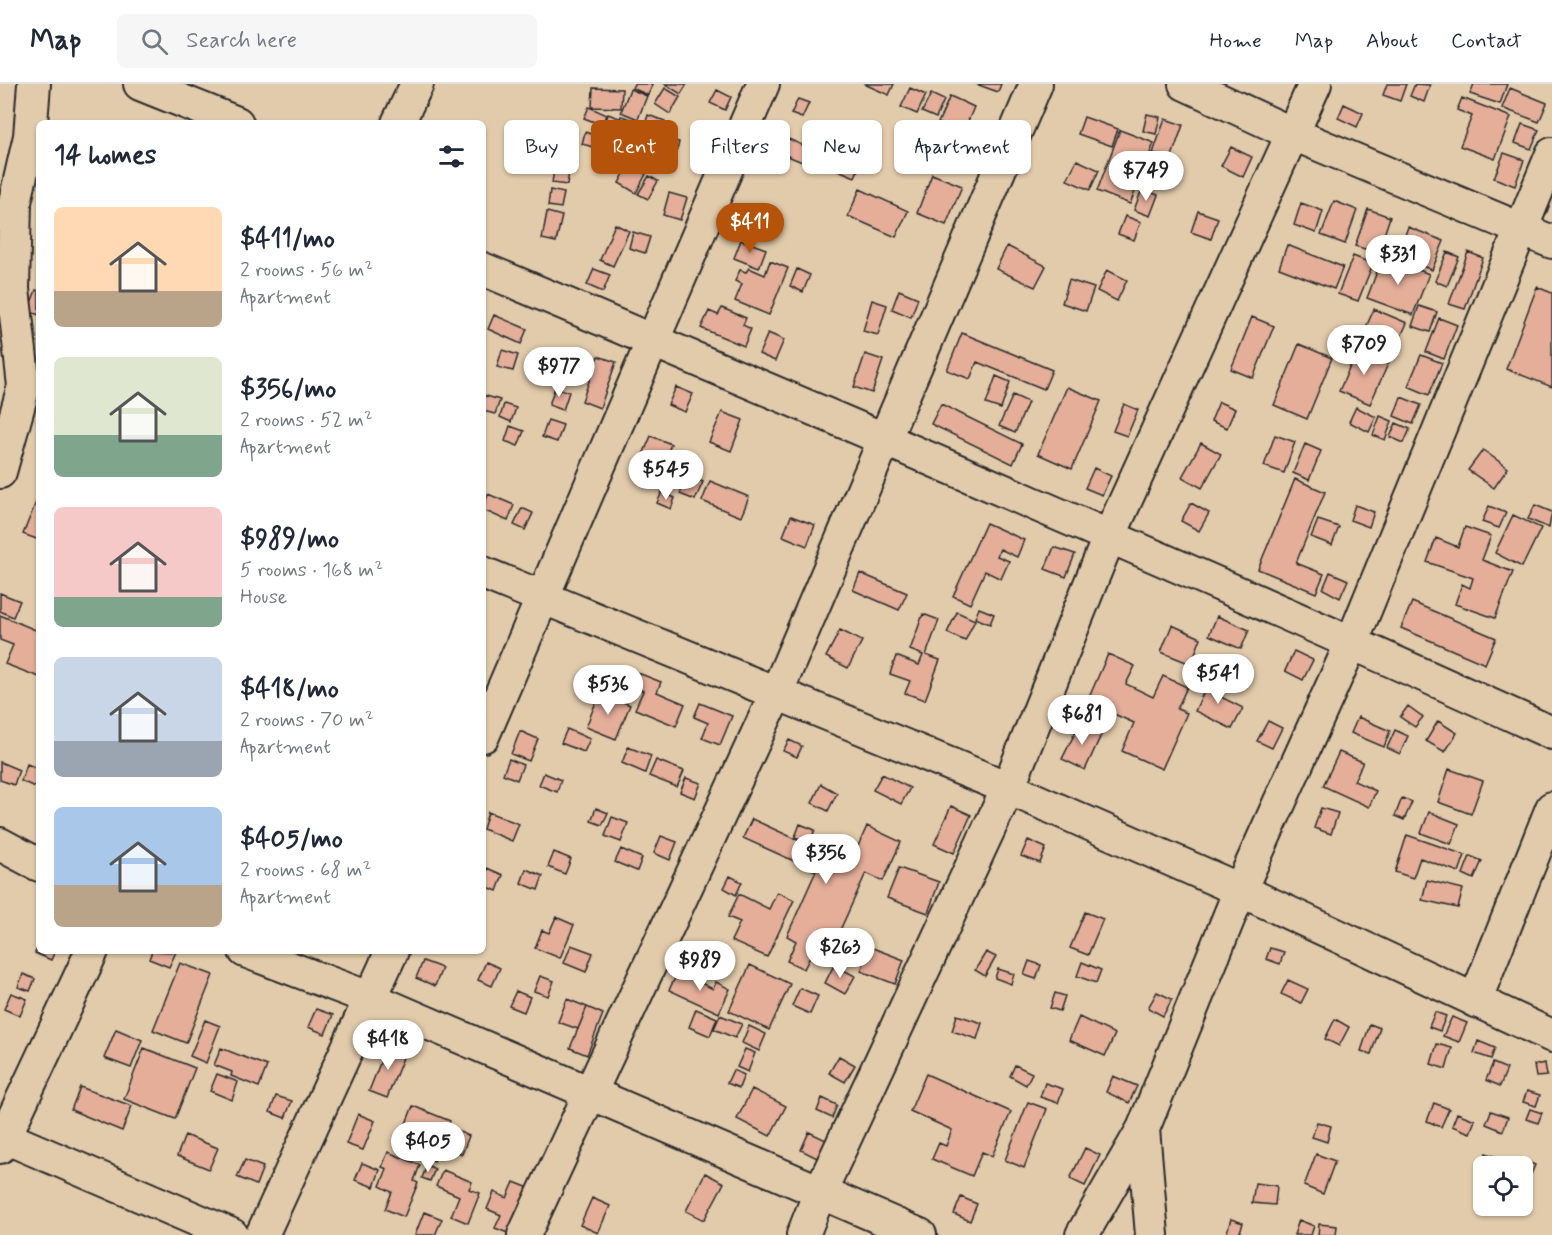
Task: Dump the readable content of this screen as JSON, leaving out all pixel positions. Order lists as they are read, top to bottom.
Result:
{
  "page": {
    "header": "Map",
    "search": "Search here",
    "nav": [
      "Home",
      "Map",
      "About",
      "Contact"
    ],
    "chip": [
      "Buy",
      "Rent",
      "Filters",
      "New",
      "Apartment"
    ],
    "heading": "14 homes",
    "price": [
      "$749",
      "$411",
      "$331",
      "$709",
      "$977",
      "$545",
      "$541",
      "$536",
      "$681",
      "$356",
      "$263",
      "$989",
      "$418",
      "$405"
    ],
    "list": [
      {
        "name": "$411/mo",
        "note": "2 rooms · 56 m² · Apartment"
      },
      {
        "name": "$356/mo",
        "note": "2 rooms · 52 m² · Apartment"
      },
      {
        "name": "$989/mo",
        "note": "5 rooms · 168 m² · House"
      },
      {
        "name": "$418/mo",
        "note": "2 rooms · 70 m² · Apartment"
      },
      {
        "name": "$405/mo",
        "note": "2 rooms · 68 m² · Apartment"
      }
    ]
  }
}
